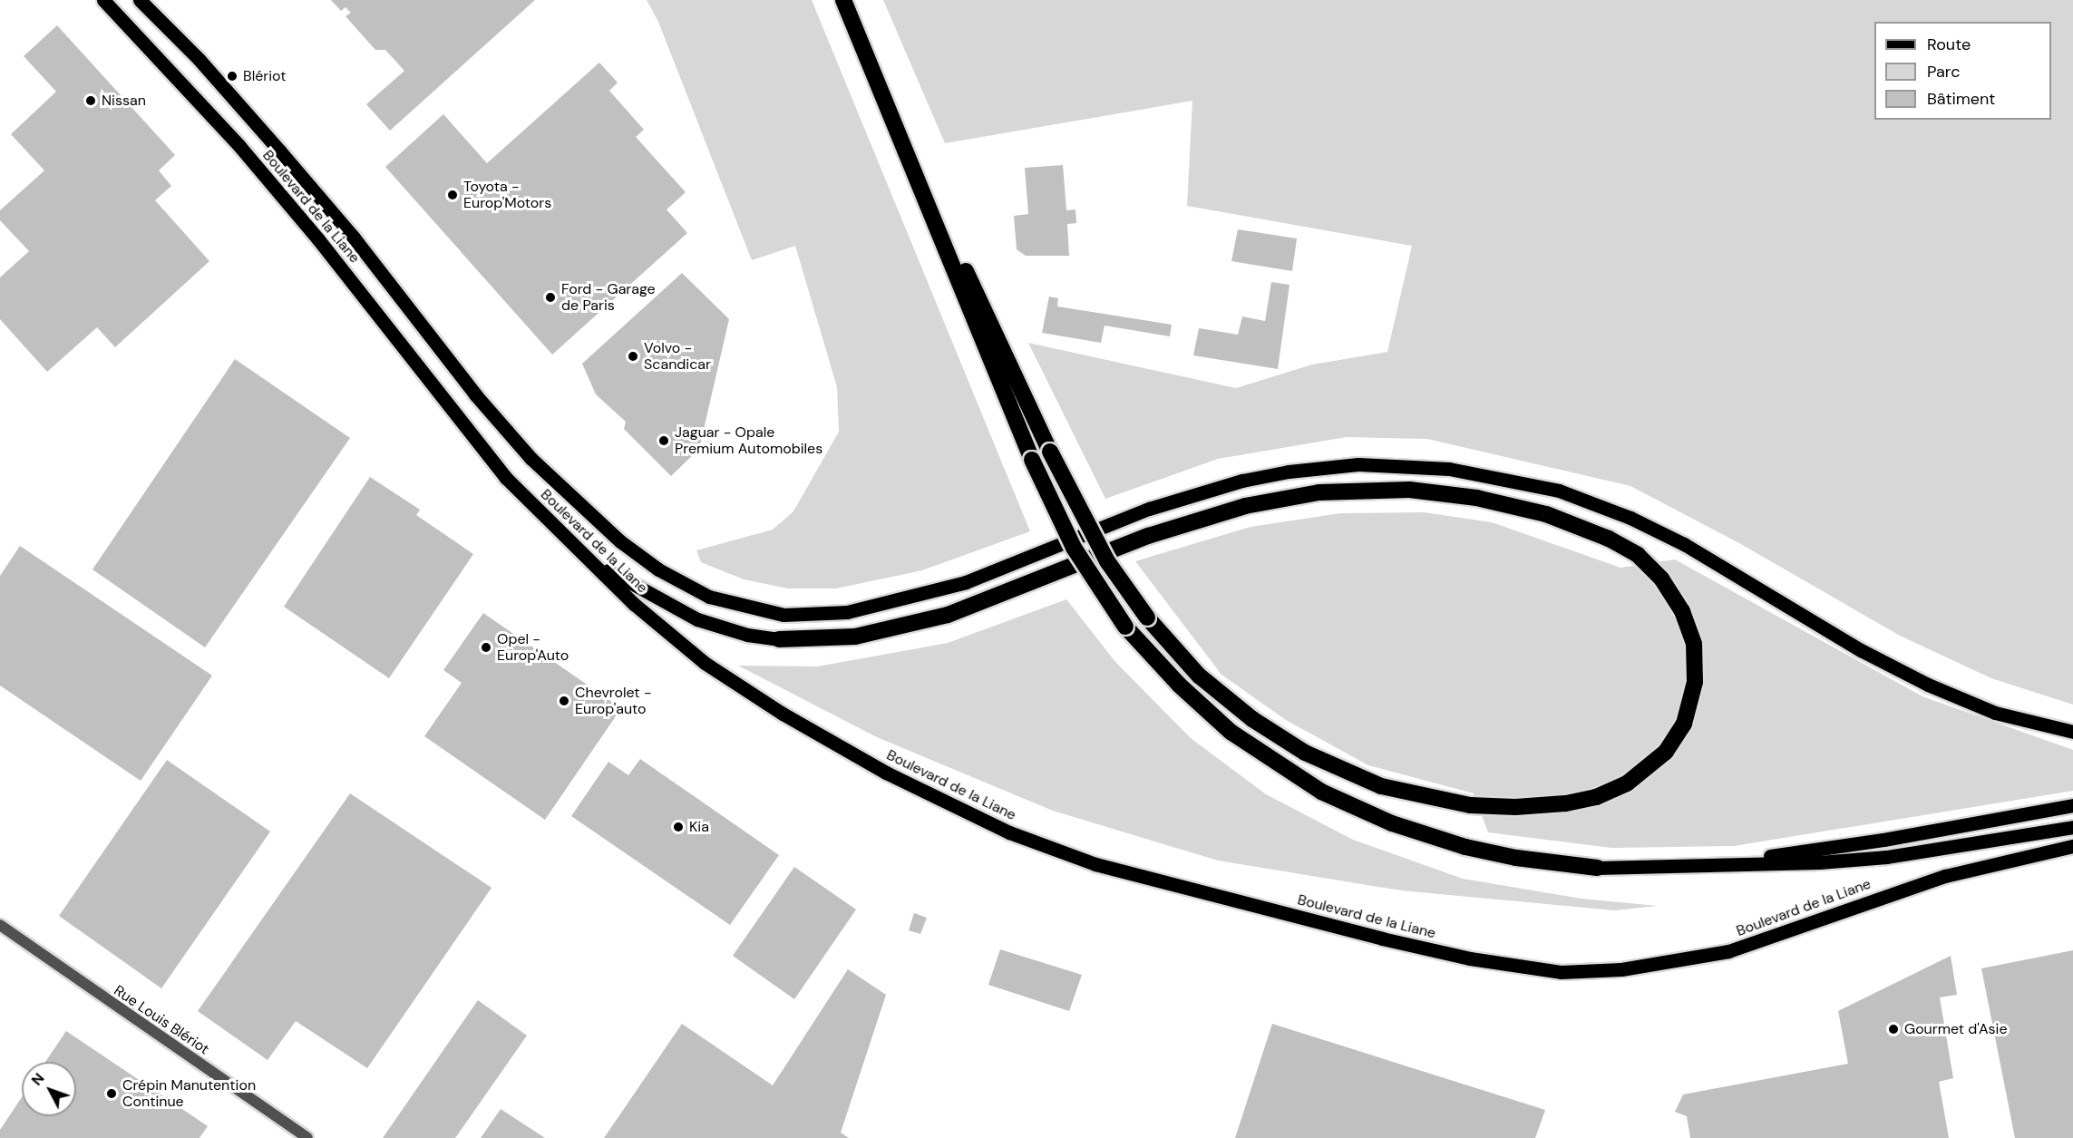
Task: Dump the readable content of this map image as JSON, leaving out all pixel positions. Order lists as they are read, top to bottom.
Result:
{
  "streets": {
    "main road": ["Boulevard de la Liane"],
    "street": ["Rue Louis Blériot"]
  },
  "places": [
    "Blériot",
    "Nissan",
    "Toyota - Europ'Motors",
    "Ford - Garage de Paris",
    "Volvo - Scandicar",
    "Jaguar - Opale Premium Automobiles",
    "Opel - Europ'Auto",
    "Chevrolet - Europ'auto",
    "Kia",
    "Gourmet d'Asie",
    "Crépin Manutention Continue"
  ],
  "legend": ["Route", "Parc", "Bâtiment"],
  "north": "top left"
}
